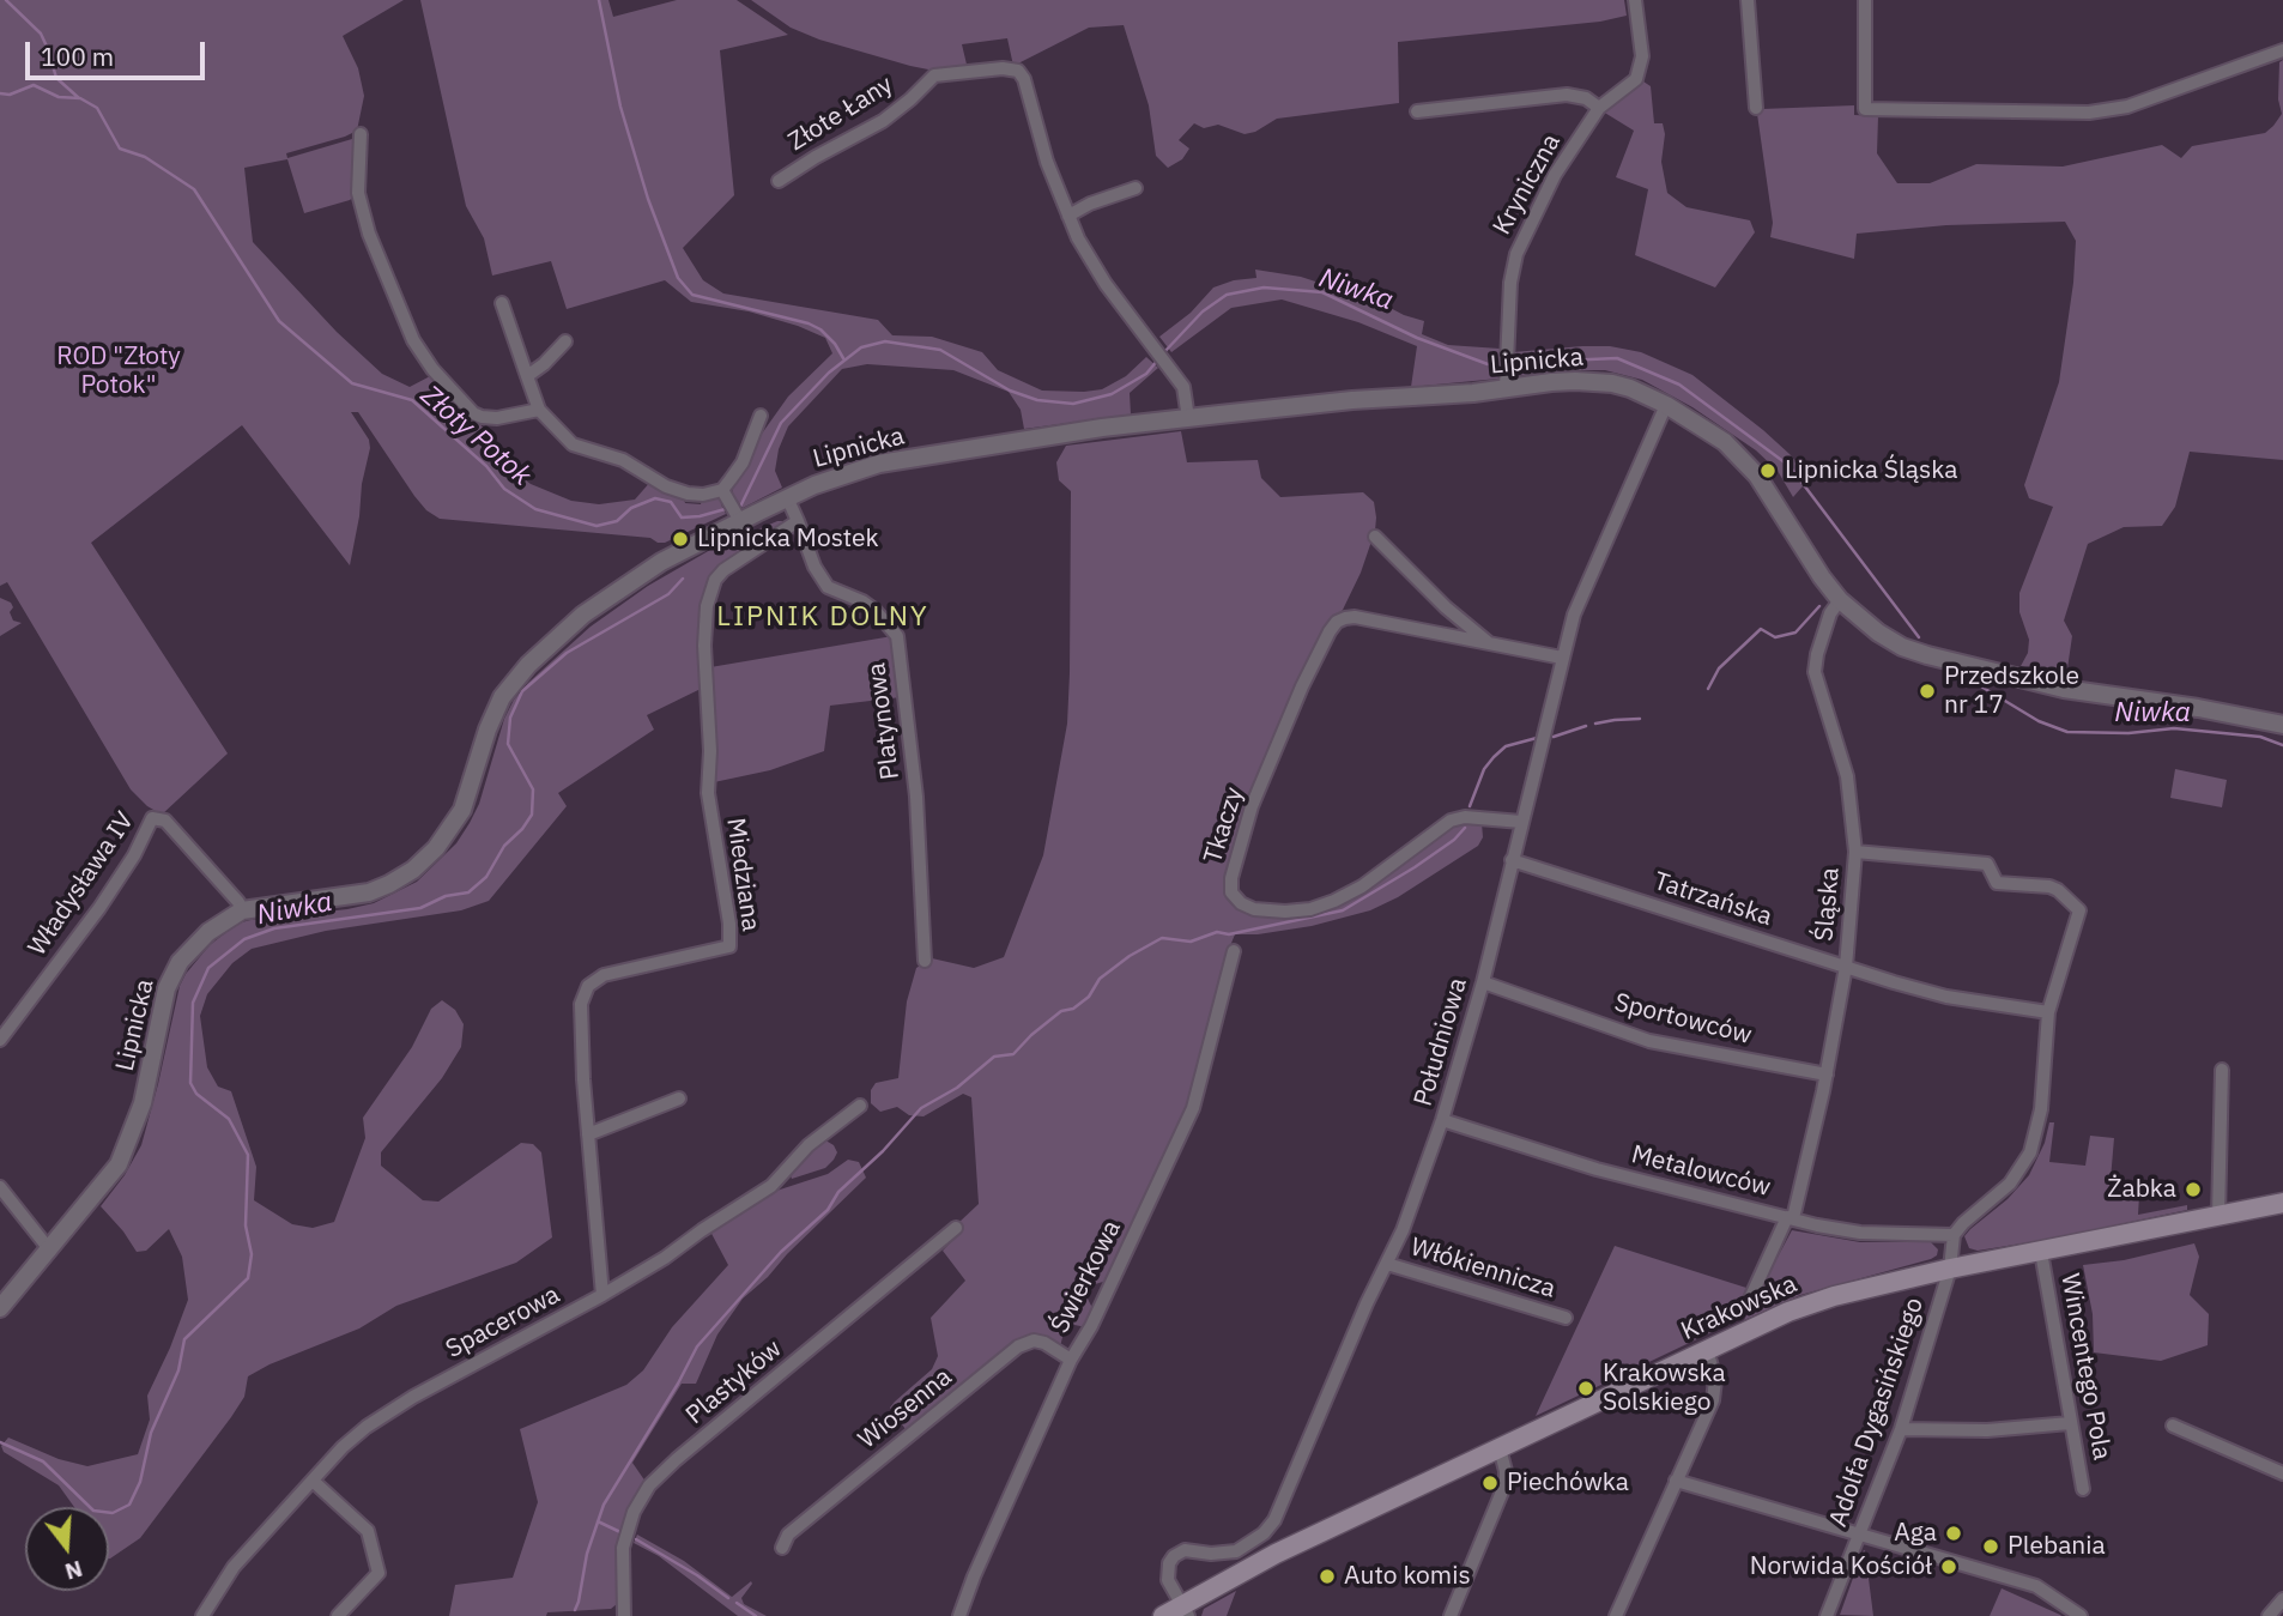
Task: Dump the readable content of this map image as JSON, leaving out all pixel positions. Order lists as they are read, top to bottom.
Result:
{
  "streets": {
    "main road": ["Krakowska"],
    "street": [
      "Złote Łany",
      "Kryniczna",
      "Lipnicka",
      "Platynowa",
      "Tkaczy",
      "Miedziana",
      "Władysława IV",
      "Tatrzańska",
      "Śląska",
      "Sportowców",
      "Południowa",
      "Metalowców",
      "Włókiennicza",
      "Świerkowa",
      "Spacerowa",
      "Wincentego Pola",
      "Plastyków",
      "Wiosenna",
      "Adolfa Dygasińskiego"
    ]
  },
  "crossings": [
    ["Złote Łany", "Lipnicka"],
    ["Kryniczna", "Lipnicka"],
    ["Lipnicka", "Władysława IV"],
    ["Lipnicka", "Śląska"],
    ["Lipnicka", "Południowa"],
    ["Platynowa", "Miedziana"],
    ["Tkaczy", "Południowa"],
    ["Miedziana", "Spacerowa"],
    ["Tatrzańska", "Śląska"],
    ["Tatrzańska", "Południowa"],
    ["Śląska", "Sportowców"],
    ["Śląska", "Metalowców"],
    ["Sportowców", "Południowa"],
    ["Południowa", "Metalowców"],
    ["Południowa", "Włókiennicza"],
    ["Południowa", "Krakowska"],
    ["Metalowców", "Adolfa Dygasińskiego"],
    ["Świerkowa", "Wiosenna"],
    ["Krakowska", "Wincentego Pola"],
    ["Krakowska", "Adolfa Dygasińskiego"]
  ],
  "districts": ["LIPNIK DOLNY"],
  "water": ["Niwka", "Złoty Potok"],
  "parks": ["ROD \"Złoty Potok\""],
  "places": [
    "Lipnicka Śląska",
    "Lipnicka Mostek",
    "Przedszkole nr 17",
    "Żabka",
    "Krakowska Solskiego",
    "Piechówka",
    "Aga",
    "Plebania",
    "Norwida Kościół",
    "Auto komis"
  ],
  "scale_bar": "100 m",
  "north": "bottom"
}
